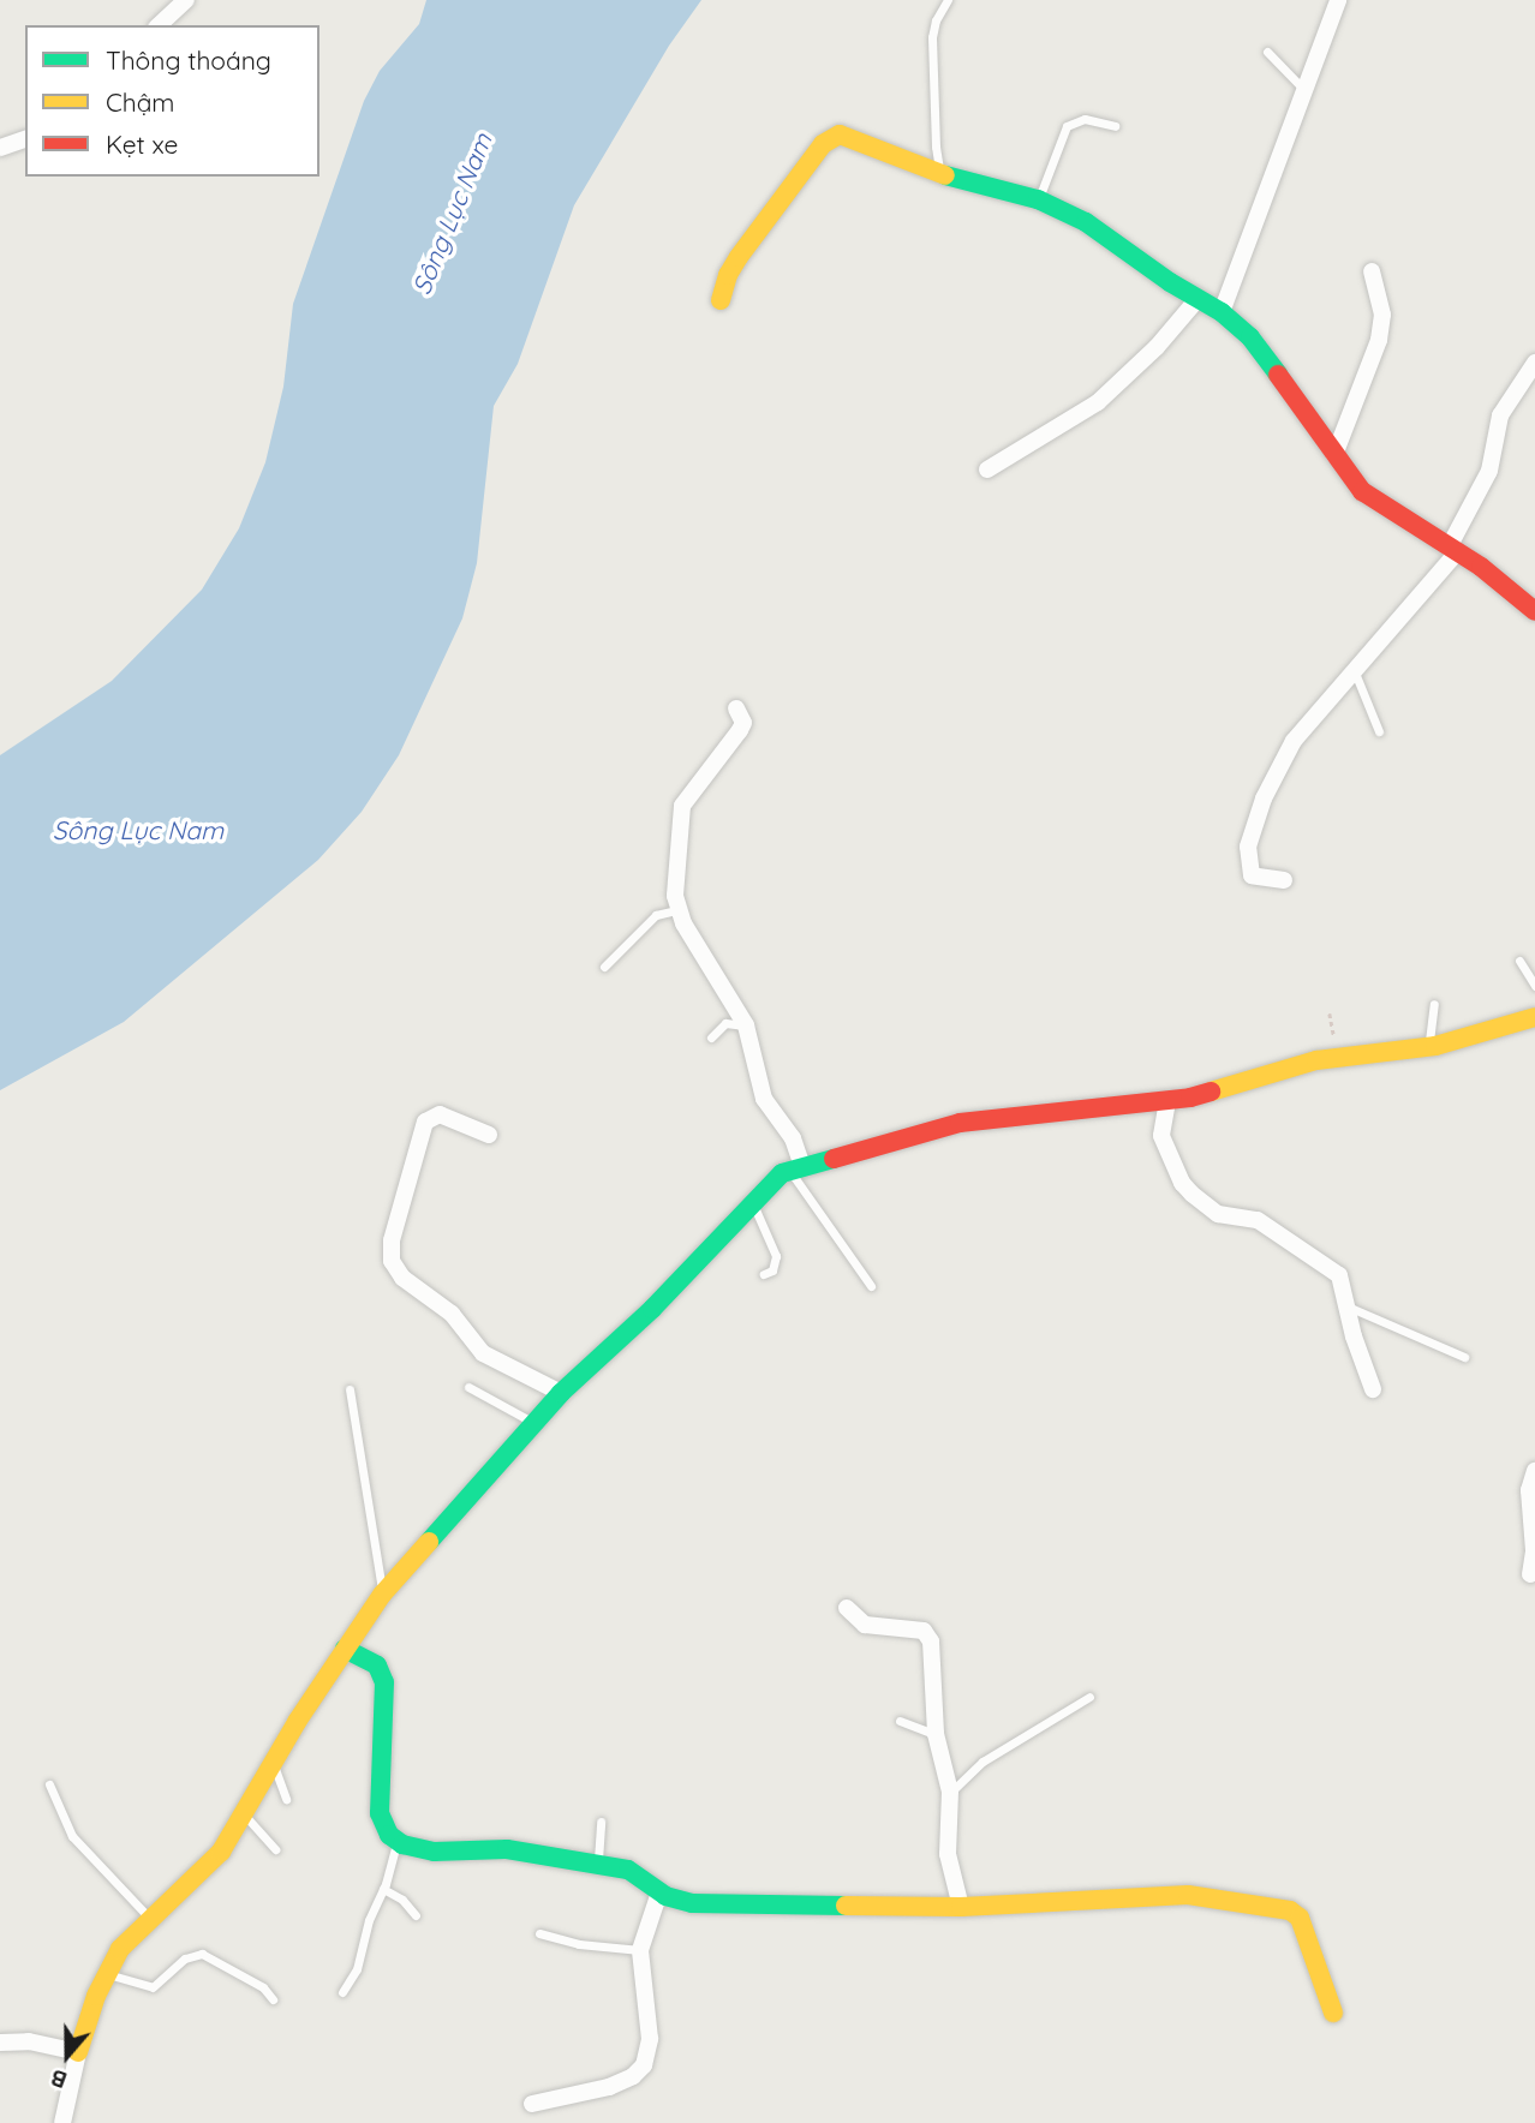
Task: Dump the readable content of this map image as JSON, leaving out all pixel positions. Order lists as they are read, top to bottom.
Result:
{
  "water": ["Sông Lục Nam"],
  "legend": ["Thông thoáng", "Chậm", "Kẹt xe"],
  "north": "bottom"
}
